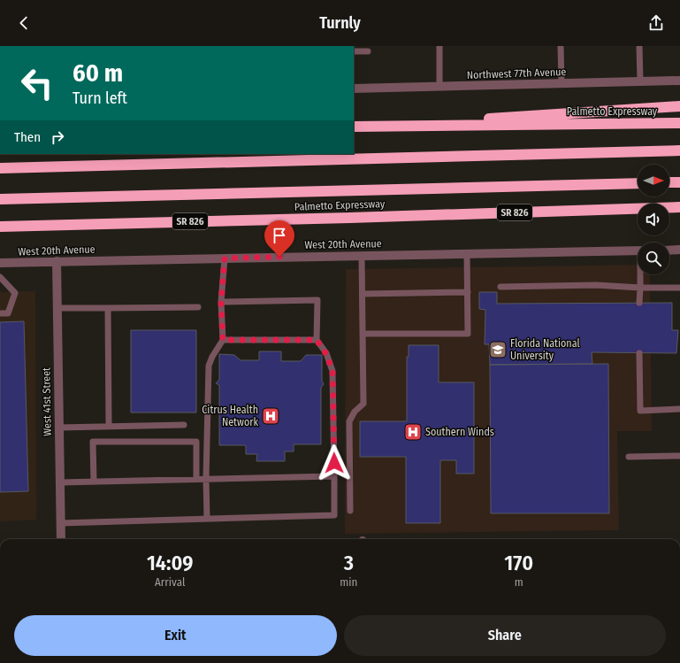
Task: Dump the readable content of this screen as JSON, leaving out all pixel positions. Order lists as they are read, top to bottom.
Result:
{
  "streets": {
    "highway": ["Palmetto Expressway", "SR 826"],
    "street": ["Northwest 77th Avenue", "West 20th Avenue", "West 41st Street"]
  },
  "crossings": [
    ["West 20th Avenue", "West 41st Street"]
  ],
  "places": {
    "school or university": ["Florida National University"],
    "hospital": ["Citrus Health Network", "Southern Winds"]
  },
  "north": "right",
  "page": {
    "header": "Turnly",
    "turn": ["60 m", "Turn left"],
    "then": "Then",
    "eta": [
      "14:09",
      "Arrival",
      "3",
      "min",
      "170",
      "m"
    ],
    "buttons": ["Exit", "Share"]
  }
}
